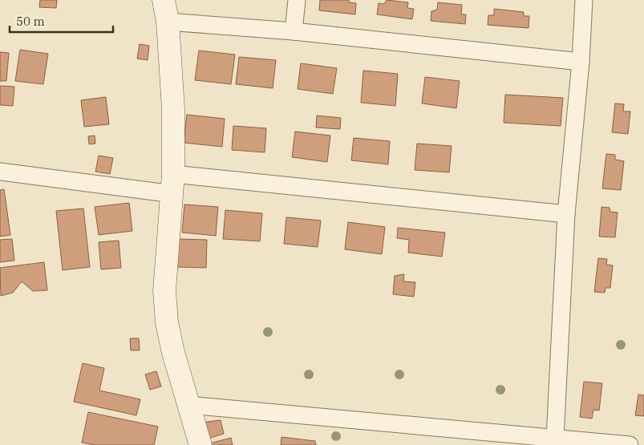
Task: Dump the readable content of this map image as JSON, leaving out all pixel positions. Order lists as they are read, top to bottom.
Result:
{
  "scale_bar": "50 m"
}
